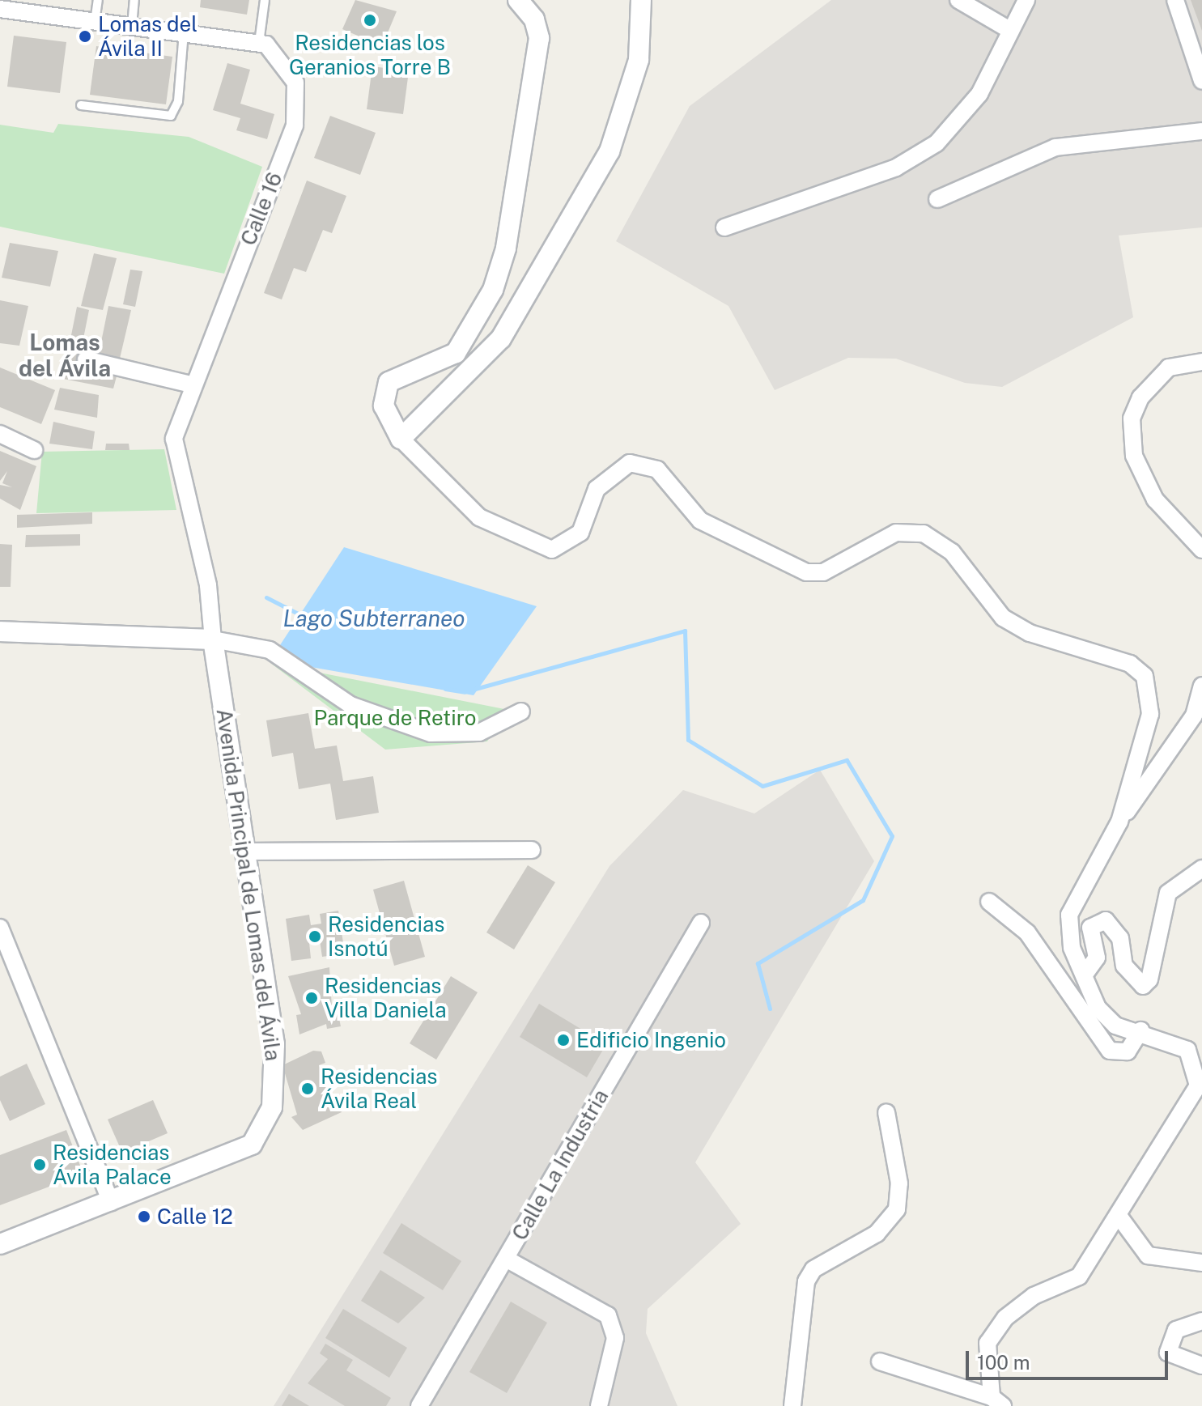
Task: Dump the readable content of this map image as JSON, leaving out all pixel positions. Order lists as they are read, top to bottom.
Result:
{
  "streets": {
    "street": ["Calle 16", "Avenida Principal de Lomas del Ávila", "Calle La Industria"]
  },
  "crossings": [
    ["Calle 16", "Avenida Principal de Lomas del Ávila"]
  ],
  "districts": ["Lomas del Ávila"],
  "water": ["Lago Subterraneo"],
  "parks": ["Parque de Retiro"],
  "places": [
    "Residencias los Geranios Torre B",
    "Lomas del Ávila II",
    "Residencias Isnotú",
    "Residencias Villa Daniela",
    "Edificio Ingenio",
    "Residencias Ávila Real",
    "Residencias Ávila Palace",
    "Calle 12"
  ],
  "scale_bar": "100 m"
}
